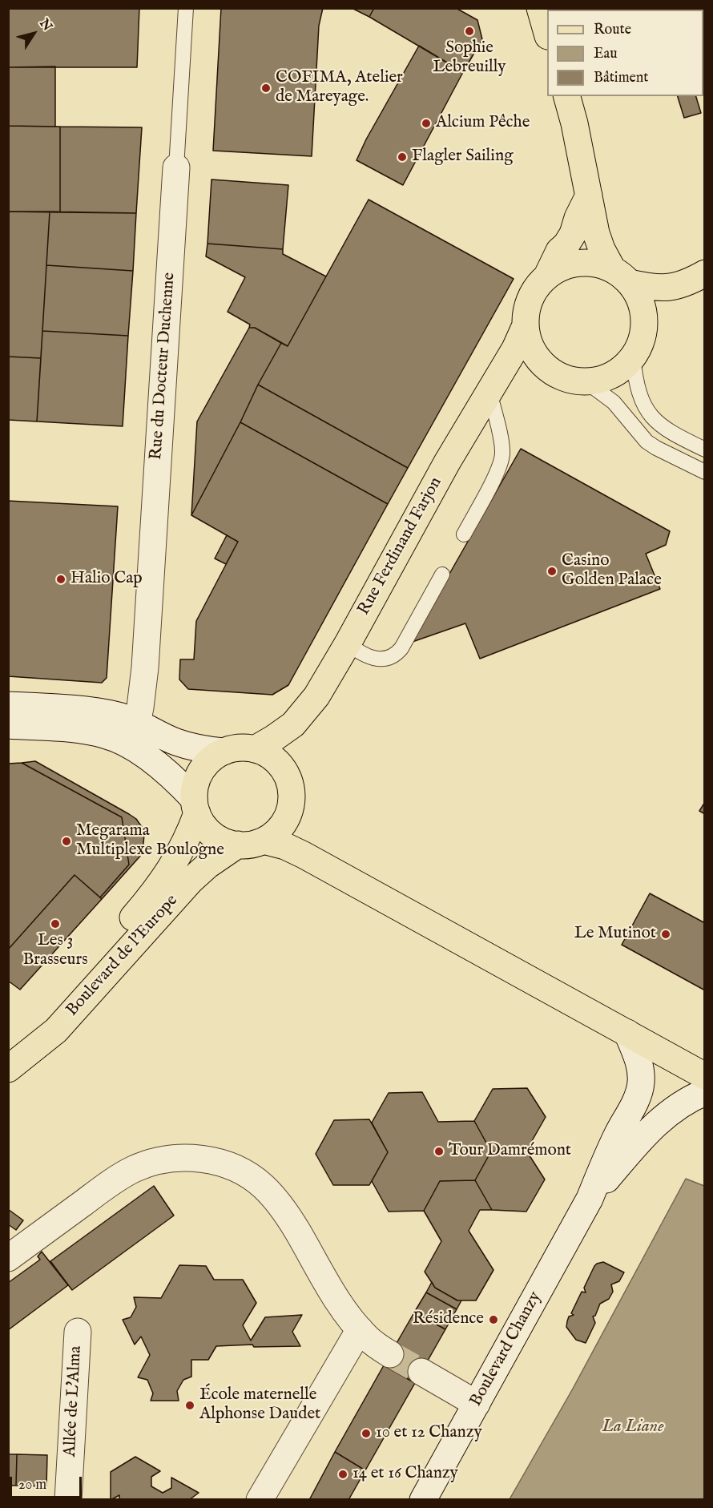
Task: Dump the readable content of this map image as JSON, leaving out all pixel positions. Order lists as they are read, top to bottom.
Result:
{
  "streets": {
    "main road": ["Rue Ferdinand Farjon", "Boulevard de l'Europe"],
    "street": ["Rue du Docteur Duchenne", "Boulevard Chanzy", "Allée de L'Alma"]
  },
  "crossings": [
    ["Rue Ferdinand Farjon", "Boulevard de l'Europe"]
  ],
  "water": ["La Liane"],
  "places": [
    "Sophie Lebreuilly",
    "COFIMA, Atelier de Mareyage.",
    "Alcium Pêche",
    "Flagler Sailing",
    "Casino Golden Palace",
    "Halio Cap",
    "Megarama Multiplexe Boulogne",
    "Les 3 Brasseurs",
    "Le Mutinot",
    "Tour Damrémont",
    "Résidence",
    "École maternelle Alphonse Daudet",
    "10 et 12 Chanzy",
    "14 et 16 Chanzy"
  ],
  "legend": ["Route", "Eau", "Bâtiment"],
  "scale_bar": "20 m",
  "north": "top right"
}
